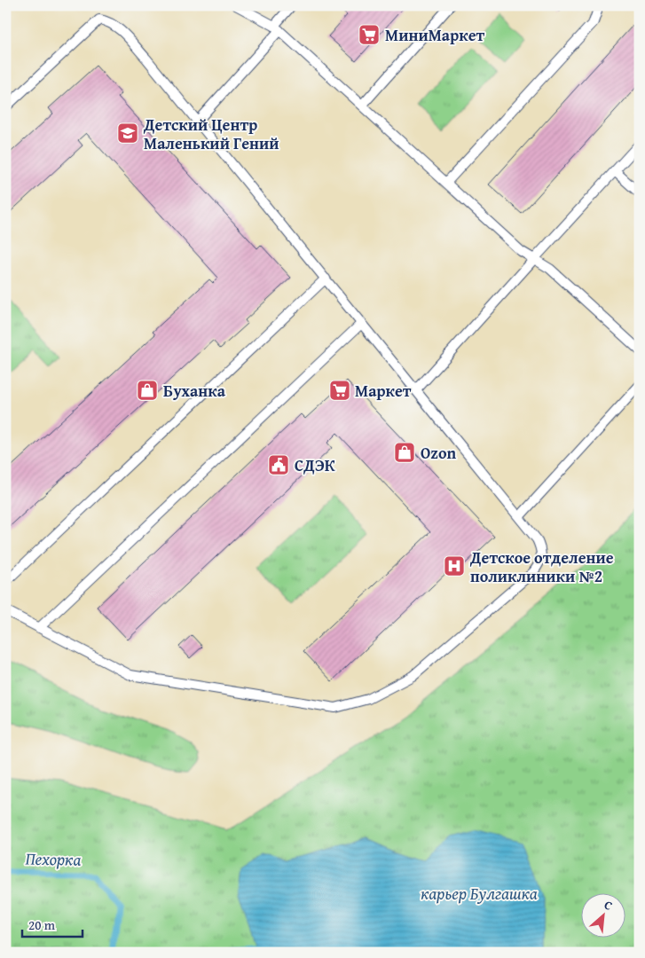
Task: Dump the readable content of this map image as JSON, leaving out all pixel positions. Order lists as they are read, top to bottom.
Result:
{
  "water": ["Пехорка", "карьер Булгашка"],
  "places": {
    "supermarket": ["МиниМаркет", "Маркет"],
    "school or university": ["Детский Центр Маленький Гений"],
    "shop": ["Буханка", "Ozon"],
    "public building": ["СДЭК"],
    "hospital": ["Детское отделение поликлиники №2"]
  },
  "scale_bar": "20 m",
  "north": "top right"
}
